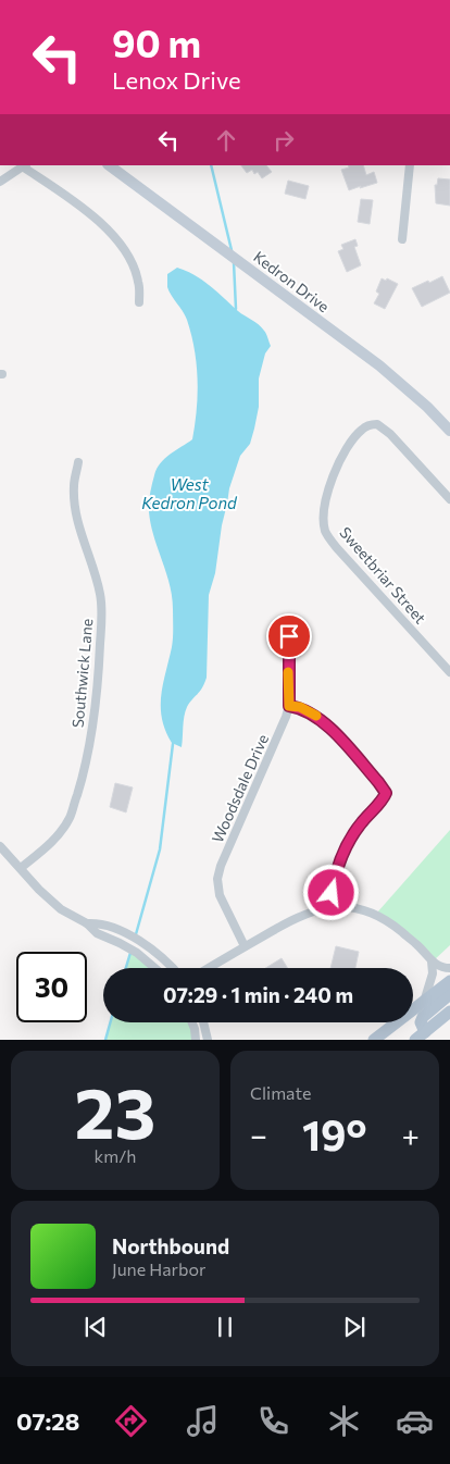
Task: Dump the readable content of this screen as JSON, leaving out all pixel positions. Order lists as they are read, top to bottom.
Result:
{
  "streets": {
    "street": [
      "Kedron Drive",
      "Sweetbriar Street",
      "Southwick Lane",
      "Woodsdale Drive"
    ]
  },
  "water": ["West Kedron Pond"],
  "page": {
    "turn": ["90 m", "Lenox Drive"],
    "limit": "30",
    "trip": "07:29 · 1 min · 240 m",
    "tile": [
      ["23", "km/h"],
      "Climate"
    ],
    "heat": ["−", "19°", "+"],
    "song": ["Northbound", "June Harbor"],
    "tabs": "07:28"
  }
}
